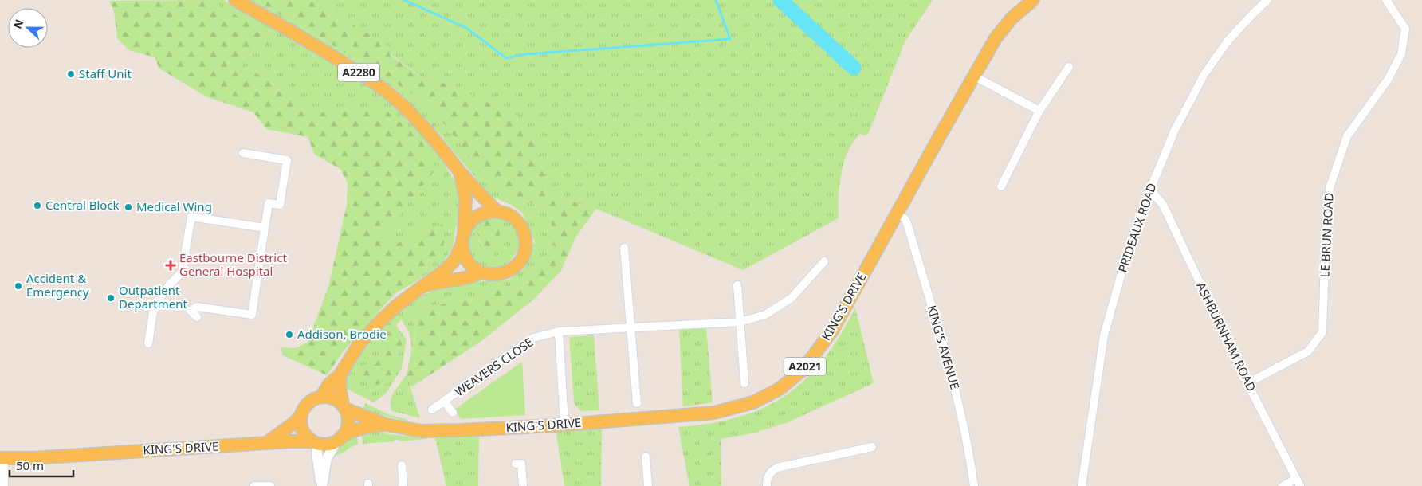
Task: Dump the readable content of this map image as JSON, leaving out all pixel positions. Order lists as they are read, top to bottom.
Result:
{
  "streets": {
    "main road": ["A2280", "KING'S DRIVE", "A2021"],
    "street": [
      "PRIDEAUX ROAD",
      "LE BRUN ROAD",
      "ASHBURNHAM ROAD",
      "KING'S AVENUE",
      "WEAVERS CLOSE"
    ]
  },
  "crossings": [
    ["A2280", "KING'S DRIVE"],
    ["PRIDEAUX ROAD", "ASHBURNHAM ROAD"],
    ["LE BRUN ROAD", "ASHBURNHAM ROAD"],
    ["KING'S DRIVE", "KING'S AVENUE"]
  ],
  "places": {
    "other": [
      "Staff Unit",
      "Central Block",
      "Medical Wing",
      "Accident & Emergency",
      "Outpatient Department",
      "Addison, Brodie"
    ],
    "health": ["Eastbourne District General Hospital"]
  },
  "scale_bar": "50 m",
  "north": "left"
}
